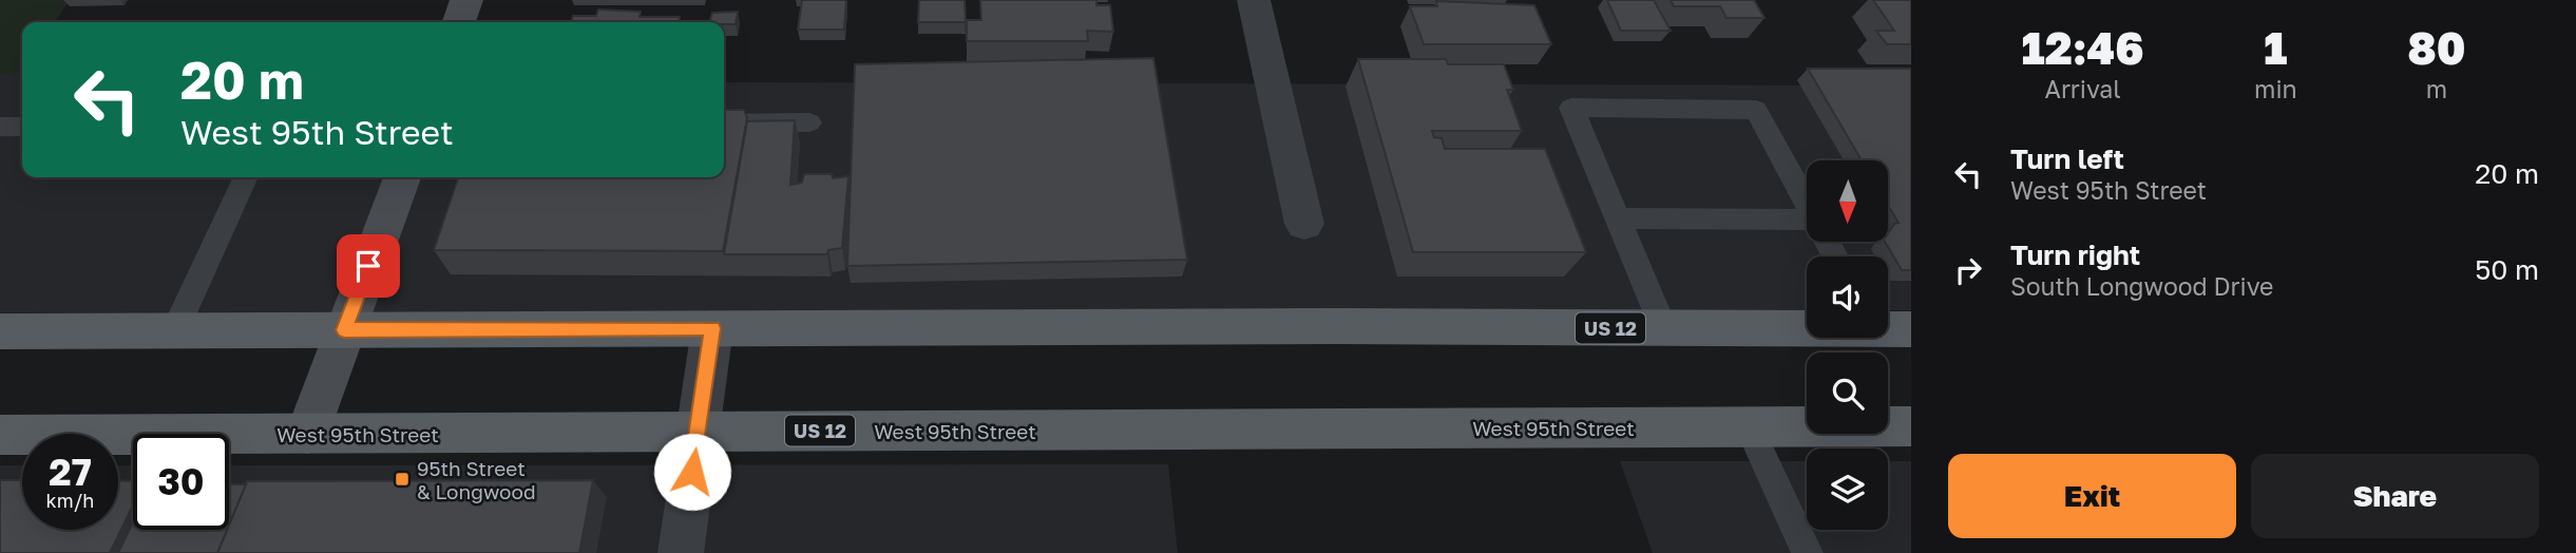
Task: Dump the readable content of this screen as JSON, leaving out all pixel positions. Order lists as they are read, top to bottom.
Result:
{
  "streets": {
    "main road": ["US 12", "West 95th Street"]
  },
  "places": {
    "transit": ["95th Street & Longwood"]
  },
  "north": "bottom",
  "page": {
    "eta": [
      "12:46",
      "Arrival",
      "1",
      "min",
      "80",
      "m"
    ],
    "turn": ["20 m", "West 95th Street"],
    "list": [
      {
        "name": "Turn left",
        "note": "West 95th Street",
        "value": "20 m"
      },
      {
        "name": "Turn right",
        "note": "South Longwood Drive",
        "value": "50 m"
      }
    ],
    "speed": "27 km/h",
    "limit": "30",
    "buttons": ["Exit", "Share"]
  }
}
